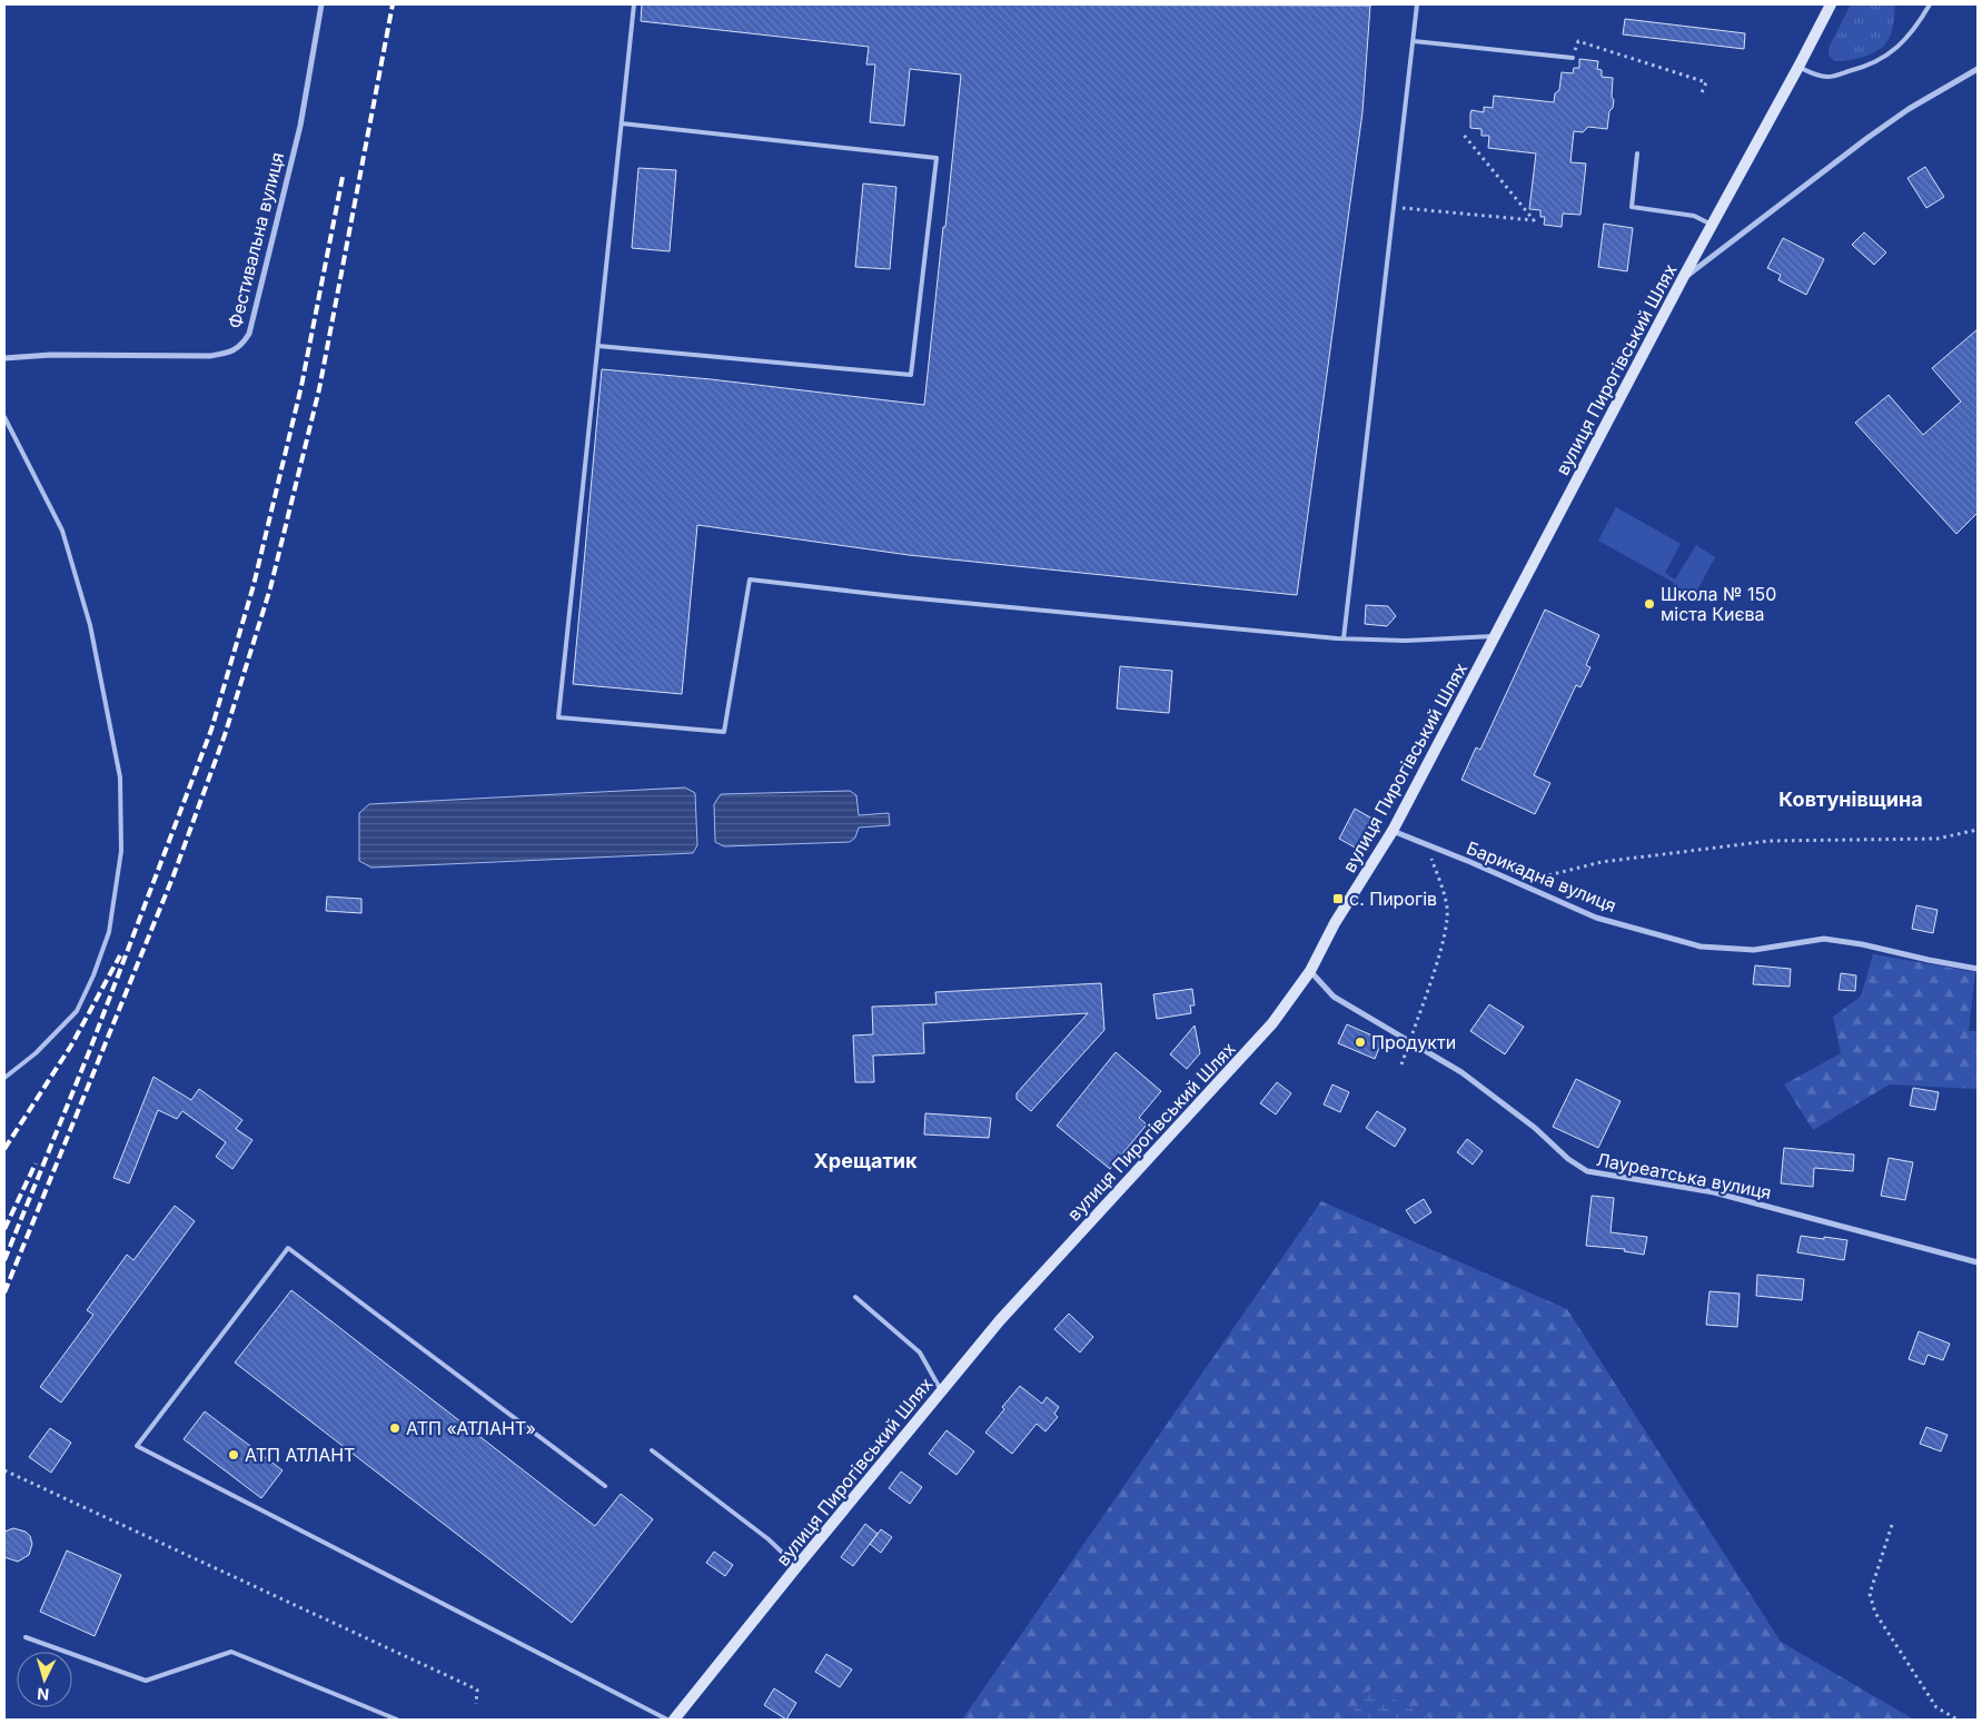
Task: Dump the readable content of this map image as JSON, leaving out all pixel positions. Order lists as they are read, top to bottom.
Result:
{
  "streets": {
    "street": [
      "Фестивальна вулиця",
      "вулиця Пирогівський Шлях",
      "Барикадна вулиця",
      "Лауреатська вулиця"
    ]
  },
  "crossings": [
    ["вулиця Пирогівський Шлях", "Барикадна вулиця"],
    ["вулиця Пирогівський Шлях", "Лауреатська вулиця"]
  ],
  "districts": ["Ковтунівщина", "Хрещатик"],
  "places": {
    "other": [
      "Школа № 150 міста Києва",
      "Продукти",
      "АТП «АТЛАНТ»",
      "АТП АТЛАНТ"
    ],
    "transit": ["с. Пирогів"]
  },
  "north": "bottom"
}
